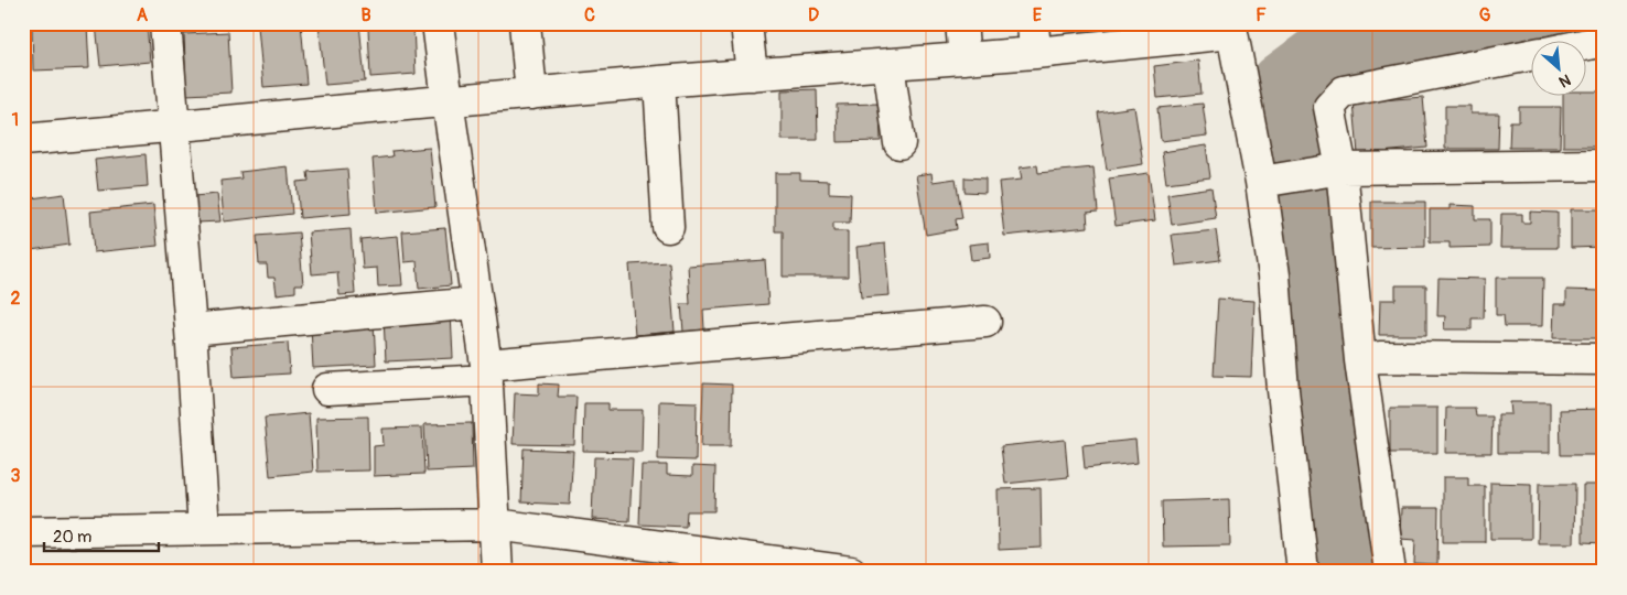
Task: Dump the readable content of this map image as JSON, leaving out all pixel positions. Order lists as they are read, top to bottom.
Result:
{
  "scale_bar": "20 m",
  "north": "bottom right",
  "grid": {
    "columns": [
      "A",
      "B",
      "C",
      "D",
      "E",
      "F",
      "G"
    ],
    "rows": ["1", "2", "3"]
  }
}
